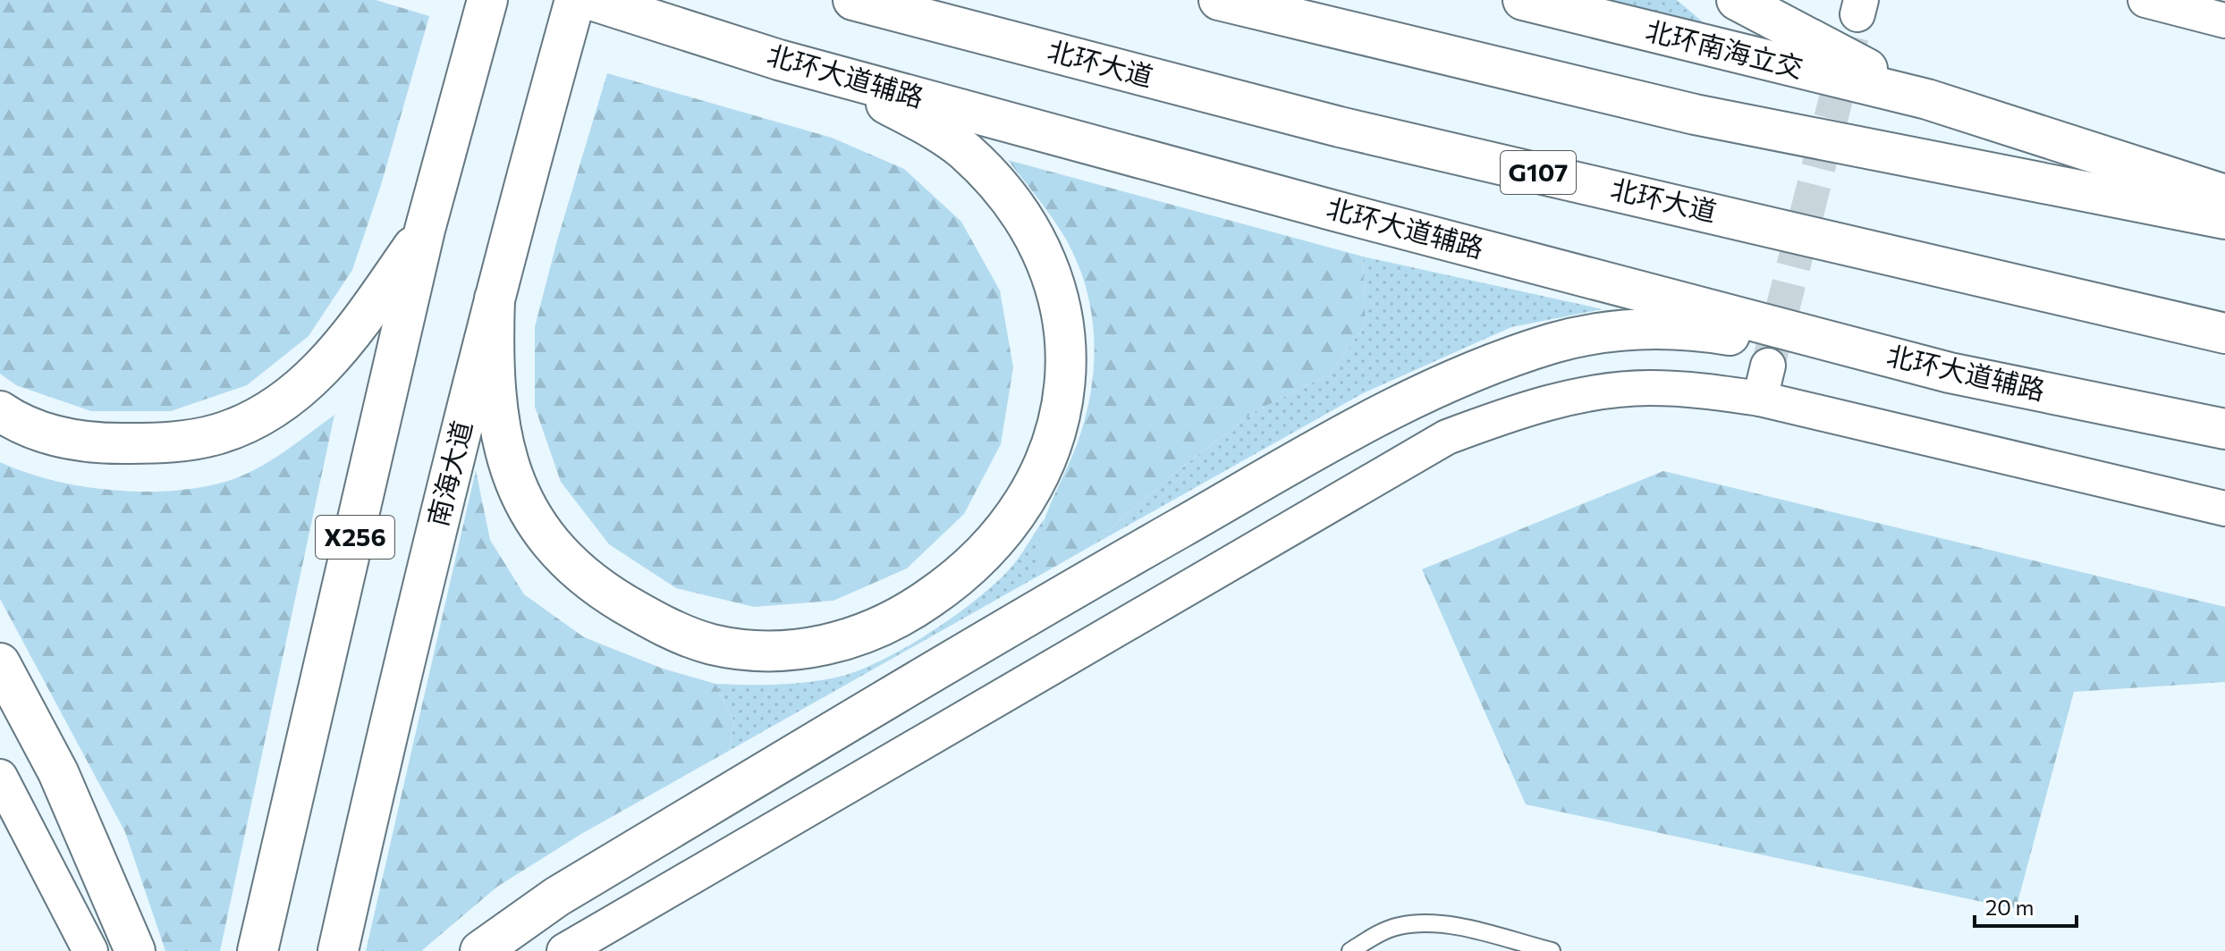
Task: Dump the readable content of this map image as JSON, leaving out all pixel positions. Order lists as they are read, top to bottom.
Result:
{
  "streets": {
    "main road": [
      "北环南海立交",
      "北环大道",
      "北环大道辅路",
      "G107",
      "南海大道",
      "X256"
    ]
  },
  "scale_bar": "20 m"
}
